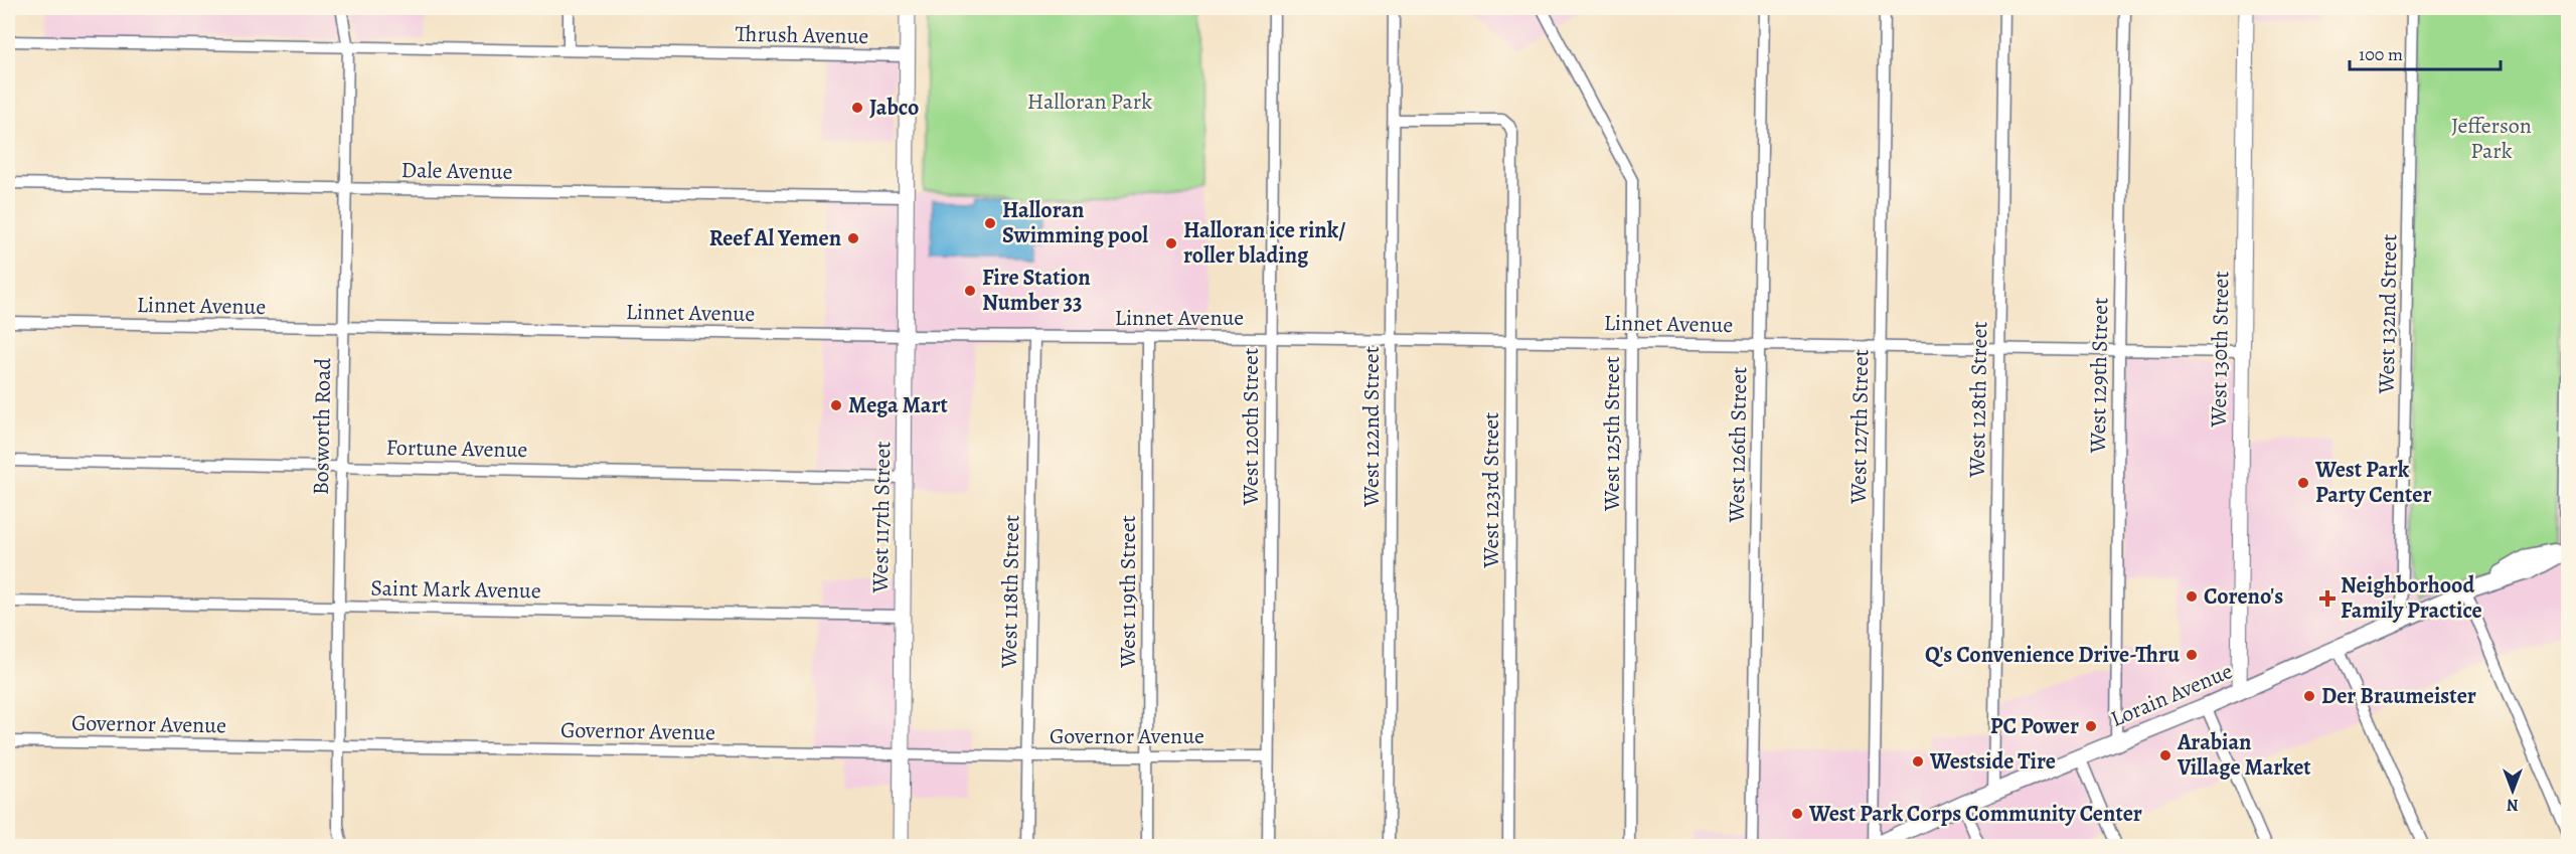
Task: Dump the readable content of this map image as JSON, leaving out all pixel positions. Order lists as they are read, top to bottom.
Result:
{
  "streets": {
    "main road": ["West 130th Street", "West 117th Street", "Lorain Avenue"],
    "street": [
      "Thrush Avenue",
      "Dale Avenue",
      "Linnet Avenue",
      "West 132nd Street",
      "West 129th Street",
      "West 128th Street",
      "Bosworth Road",
      "West 120th Street",
      "West 122nd Street",
      "West 127th Street",
      "West 125th Street",
      "West 126th Street",
      "Fortune Avenue",
      "West 123rd Street",
      "Saint Mark Avenue",
      "West 118th Street",
      "West 119th Street",
      "Governor Avenue"
    ]
  },
  "crossings": [
    ["Thrush Avenue", "Bosworth Road"],
    ["Thrush Avenue", "West 117th Street"],
    ["Dale Avenue", "Bosworth Road"],
    ["Dale Avenue", "West 117th Street"],
    ["Linnet Avenue", "West 130th Street"],
    ["Linnet Avenue", "West 129th Street"],
    ["Linnet Avenue", "West 128th Street"],
    ["Linnet Avenue", "Bosworth Road"],
    ["Linnet Avenue", "West 120th Street"],
    ["Linnet Avenue", "West 122nd Street"],
    ["Linnet Avenue", "West 127th Street"],
    ["Linnet Avenue", "West 125th Street"],
    ["Linnet Avenue", "West 126th Street"],
    ["Linnet Avenue", "West 123rd Street"],
    ["Linnet Avenue", "West 117th Street"],
    ["Linnet Avenue", "West 118th Street"],
    ["Linnet Avenue", "West 119th Street"],
    ["West 132nd Street", "Lorain Avenue"],
    ["West 130th Street", "Lorain Avenue"],
    ["West 129th Street", "Lorain Avenue"],
    ["West 128th Street", "Lorain Avenue"],
    ["Bosworth Road", "Fortune Avenue"],
    ["Bosworth Road", "Saint Mark Avenue"],
    ["Bosworth Road", "Governor Avenue"],
    ["West 120th Street", "Governor Avenue"],
    ["West 122nd Street", "West 123rd Street"],
    ["West 127th Street", "Lorain Avenue"],
    ["Fortune Avenue", "West 117th Street"],
    ["West 117th Street", "Saint Mark Avenue"],
    ["West 117th Street", "Governor Avenue"],
    ["West 118th Street", "Governor Avenue"],
    ["West 119th Street", "Governor Avenue"]
  ],
  "parks": ["Halloran Park", "Jefferson Park"],
  "places": {
    "other": [
      "Jabco",
      "Halloran Swimming pool",
      "Reef Al Yemen",
      "Halloran ice rink/ roller blading",
      "Fire Station Number 33",
      "Mega Mart",
      "West Park Party Center",
      "Coreno's",
      "Q's Convenience Drive-Thru",
      "Der Braumeister",
      "PC Power",
      "Arabian Village Market",
      "Westside Tire",
      "West Park Corps Community Center"
    ],
    "health": ["Neighborhood Family Practice"]
  },
  "scale_bar": "100 m",
  "north": "bottom"
}
